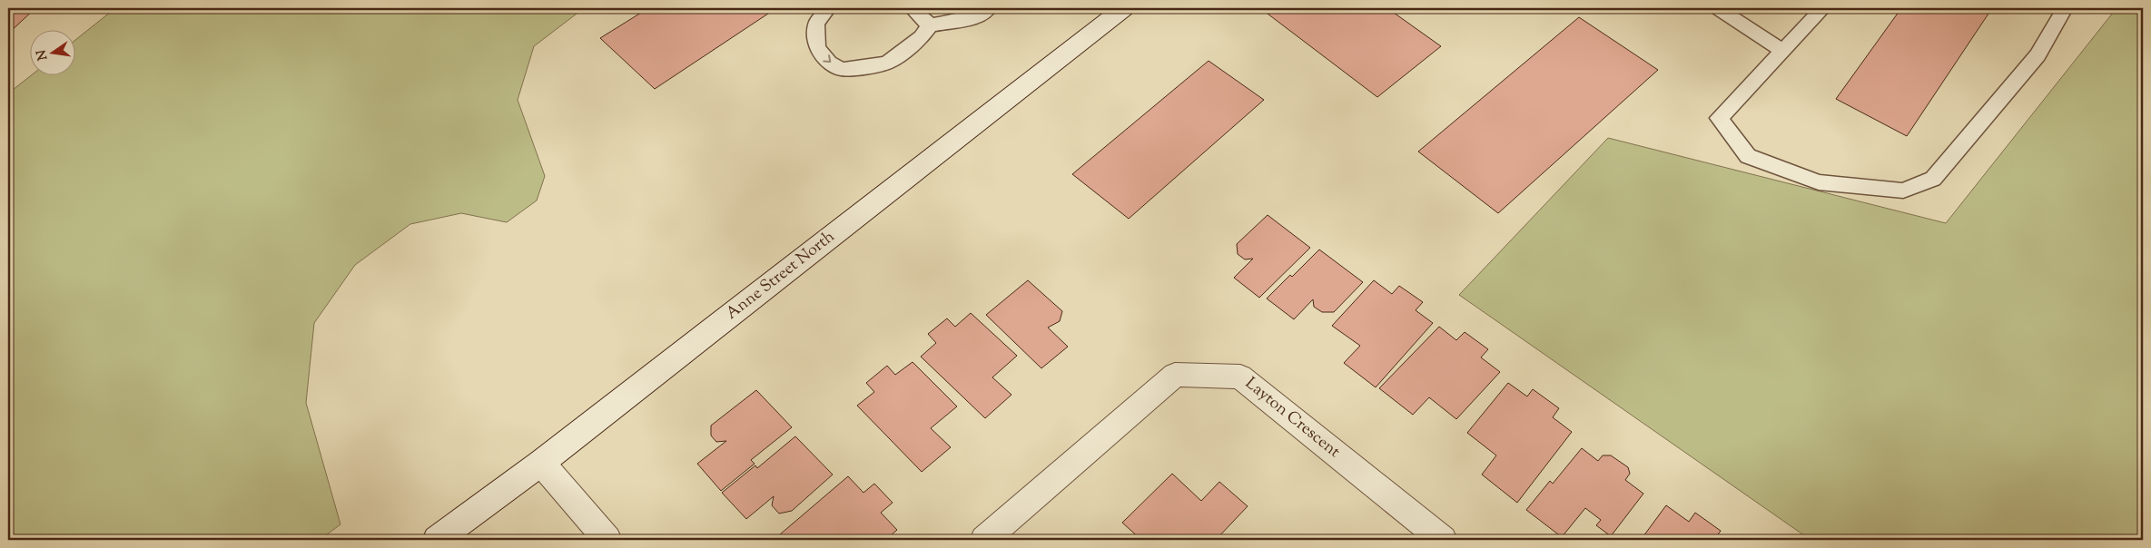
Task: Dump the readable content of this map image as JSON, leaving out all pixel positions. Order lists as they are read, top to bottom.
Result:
{
  "streets": {
    "street": ["Anne Street North", "Layton Crescent"]
  },
  "north": "left"
}
